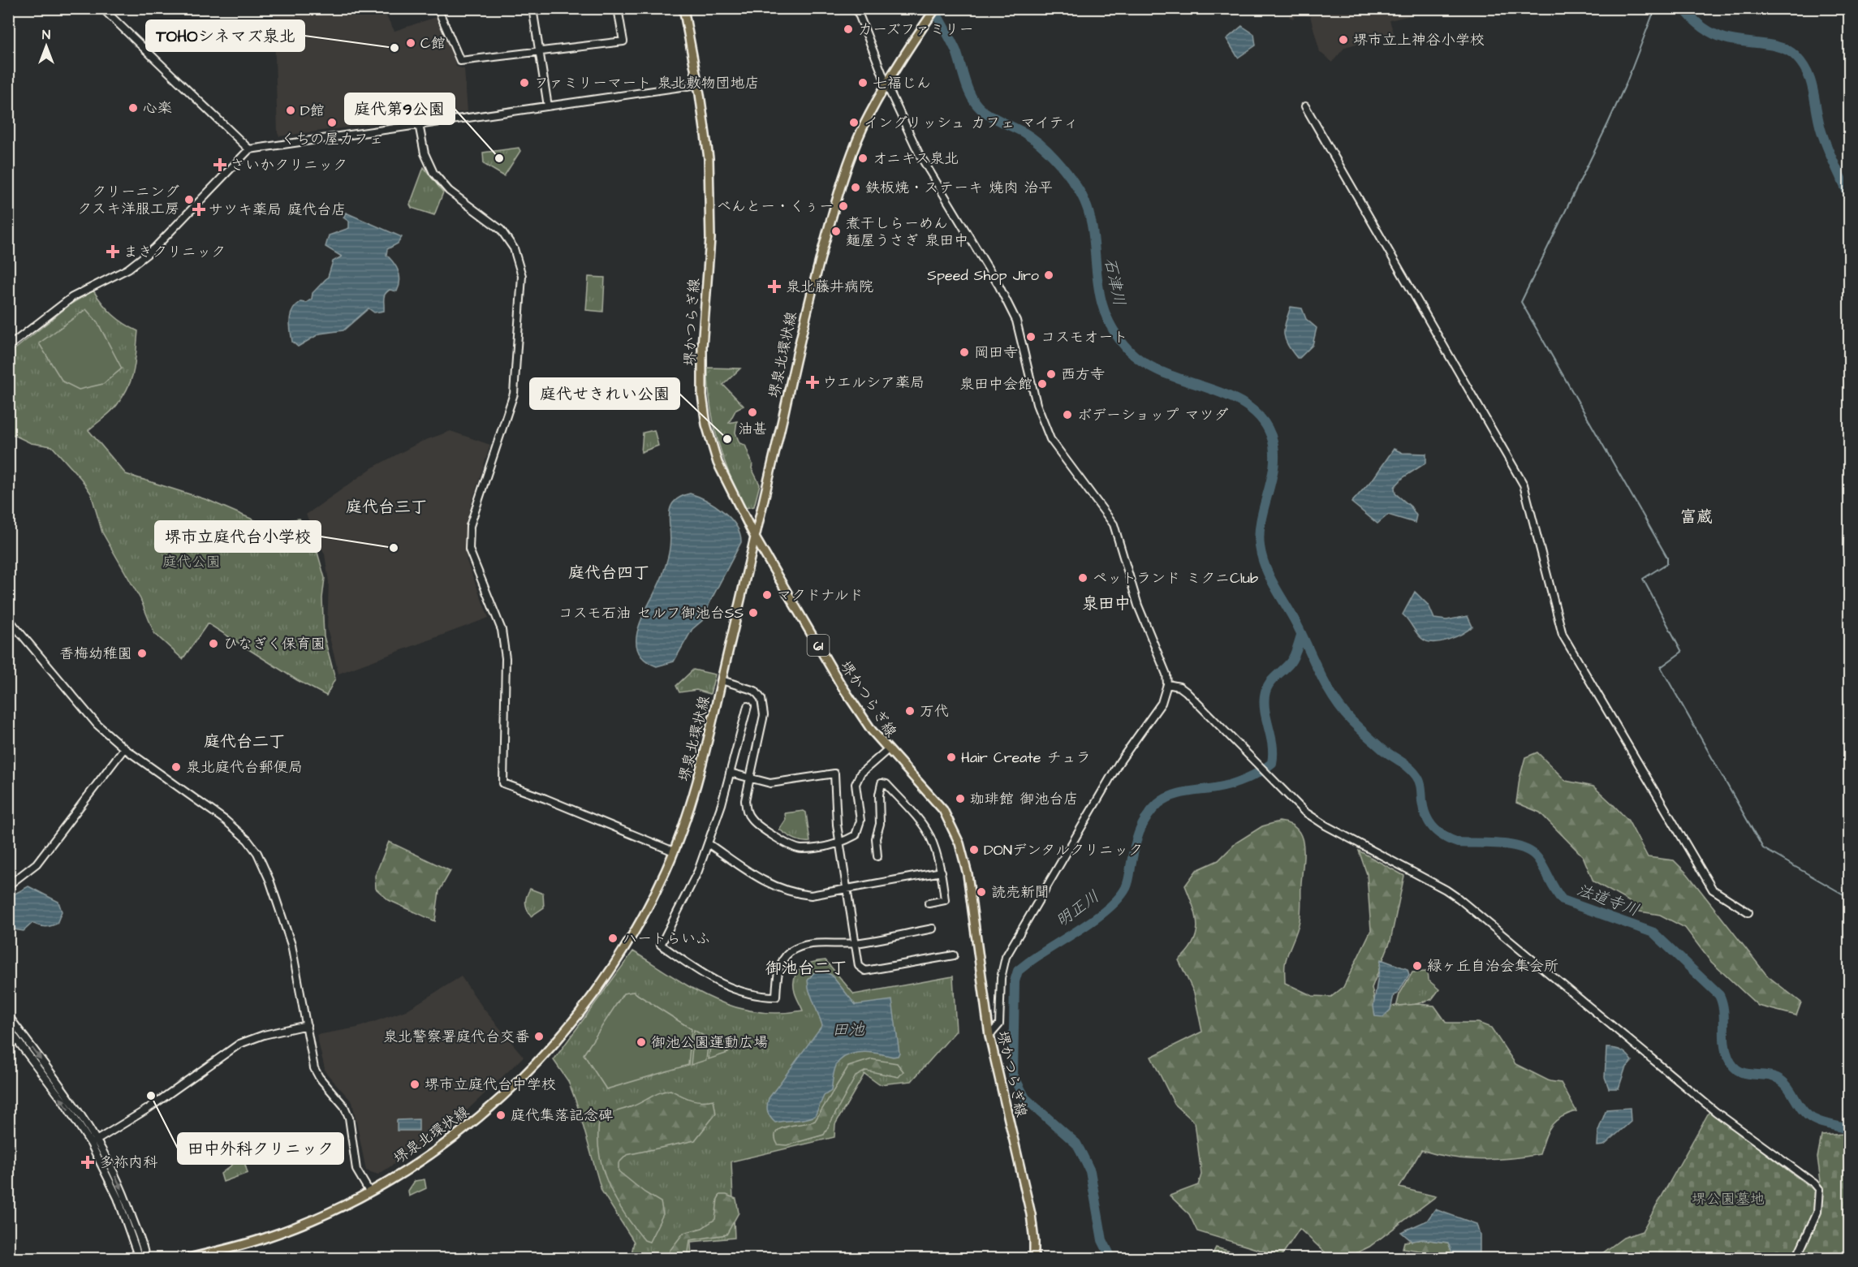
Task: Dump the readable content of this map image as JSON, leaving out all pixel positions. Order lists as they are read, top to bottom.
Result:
{
  "streets": {
    "main road": ["堺かつらぎ線", "堺泉北環状線", "61"]
  },
  "crossings": [
    ["堺かつらぎ線", "堺泉北環状線"]
  ],
  "districts": [
    "庭代台三丁",
    "富蔵",
    "庭代台四丁",
    "泉田中",
    "庭代台二丁",
    "御池台二丁"
  ],
  "water": [
    "石津川",
    "法道寺川",
    "明正川",
    "田池"
  ],
  "parks": ["庭代公園", "堺公園墓地"],
  "places": {
    "other": [
      "カーズファミリー",
      "堺市立上神谷小学校",
      "C館",
      "TOHOシネマズ泉北",
      "ファミリーマート 泉北敷物団地店",
      "七福じん",
      "心楽",
      "D館",
      "くちの屋カフェ",
      "イングリッシュ カフェ マイティ",
      "庭代第9公園",
      "オニキス泉北",
      "鉄板焼・ステーキ 焼肉 治平",
      "クリーニング クスキ洋服工房",
      "べんとー・くぅー",
      "煮干しらーめん 麺屋うさぎ 泉田中",
      "Speed Shop Jiro",
      "コスモオート",
      "岡田寺",
      "西方寺",
      "泉田中会館",
      "油甚",
      "ボデーショップ マツダ",
      "庭代せきれい公園",
      "堺市立庭代台小学校",
      "ペットランド ミクニClub",
      "マクドナルド",
      "コスモ石油 セルフ御池台SS",
      "ひなぎく保育園",
      "香梅幼稚園",
      "万代",
      "Hair Create チュラ",
      "泉北庭代台郵便局",
      "珈琲館 御池台店",
      "DONデンタルクリニック",
      "読売新聞",
      "ハートらいふ",
      "緑ヶ丘自治会集会所",
      "泉北警察署庭代台交番",
      "御池公園運動広場",
      "堺市立庭代台中学校",
      "田中外科クリニック",
      "庭代集落記念碑"
    ],
    "health": [
      "さいかクリニック",
      "サツキ薬局 庭代台店",
      "まきクリニック",
      "泉北藤井病院",
      "ウエルシア薬局",
      "多祢内科"
    ]
  },
  "north": "top"
}
